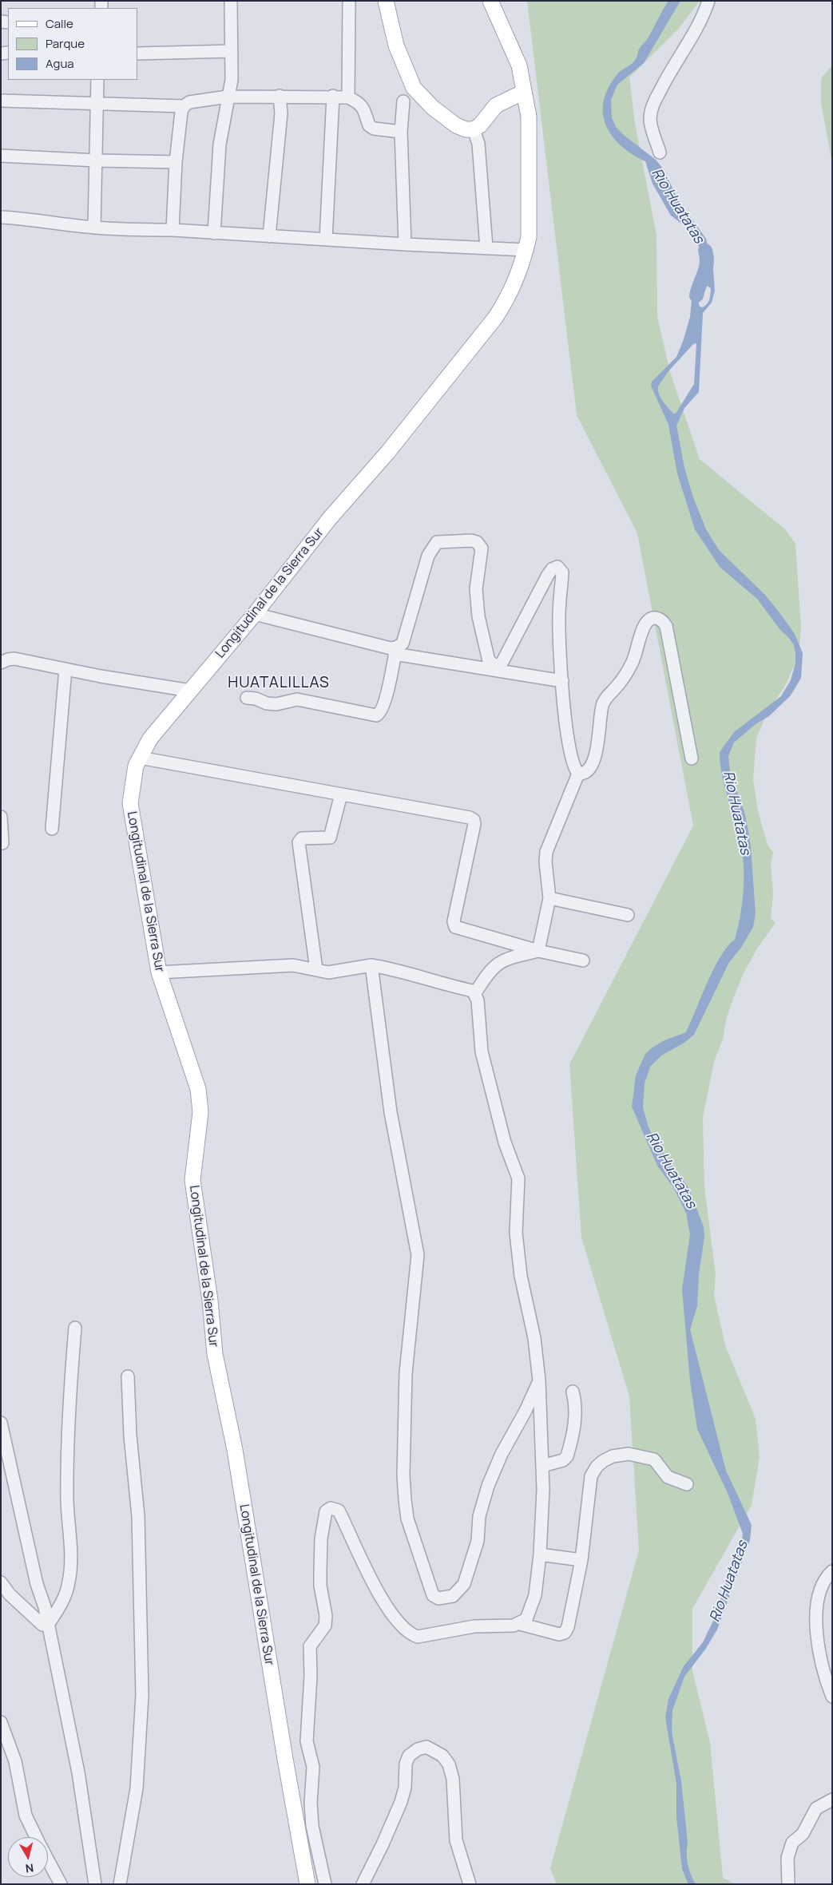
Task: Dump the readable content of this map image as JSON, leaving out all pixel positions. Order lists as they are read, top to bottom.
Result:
{
  "streets": {
    "main road": ["Longitudinal de la Sierra Sur"]
  },
  "districts": ["HUATALILLAS"],
  "water": ["Rio Huatatas"],
  "legend": ["Calle", "Parque", "Agua"],
  "north": "bottom"
}
